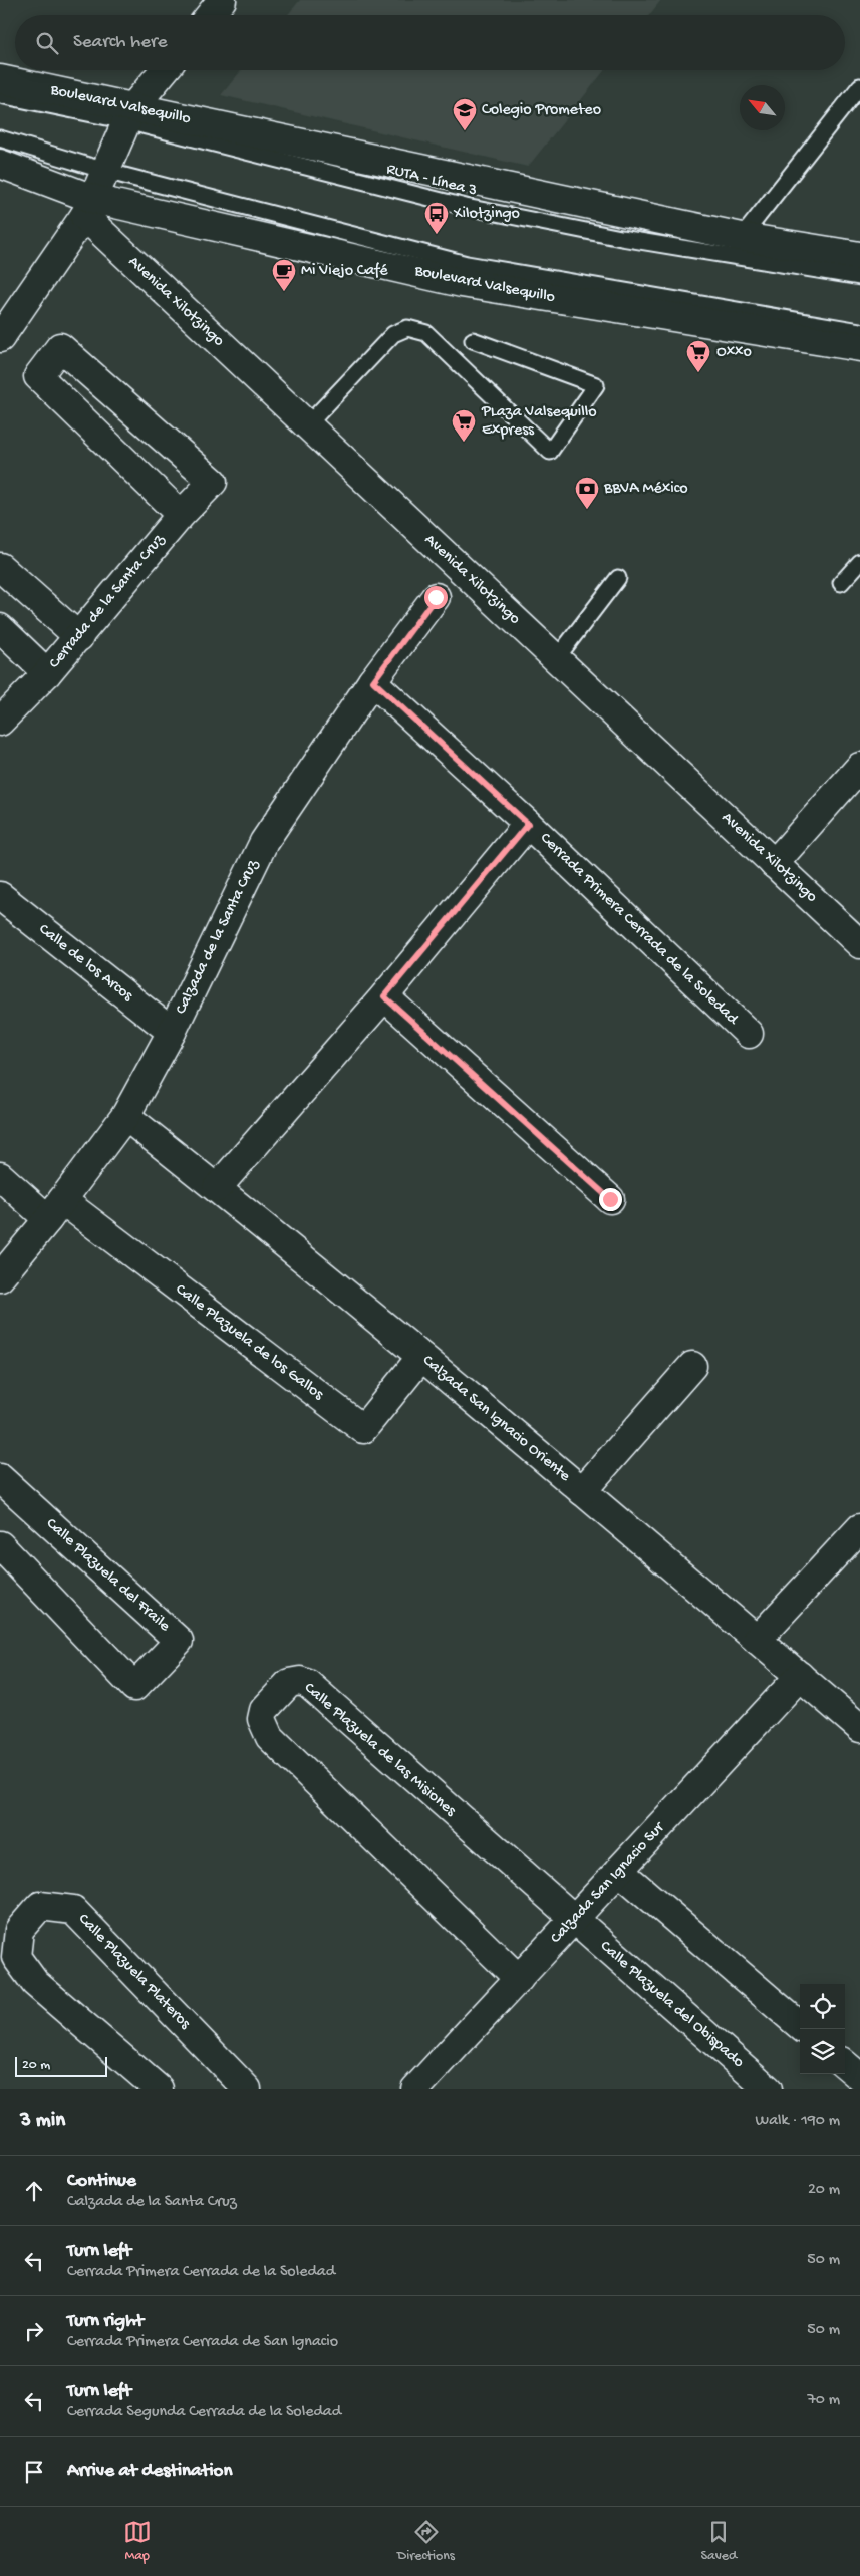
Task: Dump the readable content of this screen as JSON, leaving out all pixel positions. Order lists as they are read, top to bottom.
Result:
{
  "streets": {
    "street": [
      "Boulevard Valsequillo",
      "Avenida Xilotzingo",
      "Cerrada de la Santa Cruz",
      "Cerrada Primera Cerrada de la Soledad",
      "Calzada de la Santa Cruz",
      "Calle de los Arcos",
      "Calle Plazuela de los Gallos",
      "Calzada San Ignacio Oriente",
      "Calle Plazuela del Fraile",
      "Calle Plazuela de las Misiones",
      "Calzada San Ignacio Sur",
      "Calle Plazuela Plateros",
      "Calle Plazuela del Obispado"
    ],
    "lane": ["RUTA - Línea 3"]
  },
  "crossings": [
    ["Boulevard Valsequillo", "RUTA - Línea 3"],
    ["Boulevard Valsequillo", "Avenida Xilotzingo"],
    ["Cerrada Primera Cerrada de la Soledad", "Calzada de la Santa Cruz"],
    ["Calzada de la Santa Cruz", "Calle de los Arcos"],
    ["Calzada de la Santa Cruz", "Calle Plazuela de los Gallos"],
    ["Calzada de la Santa Cruz", "Calzada San Ignacio Oriente"],
    ["Calle Plazuela de los Gallos", "Calzada San Ignacio Oriente"],
    ["Calzada San Ignacio Oriente", "Calzada San Ignacio Sur"],
    ["Calle Plazuela de las Misiones", "Calzada San Ignacio Sur"],
    ["Calle Plazuela de las Misiones", "Calle Plazuela del Obispado"],
    ["Calzada San Ignacio Sur", "Calle Plazuela del Obispado"]
  ],
  "places": {
    "school or university": ["Colegio Prometeo"],
    "bus stop": ["Xilotzingo"],
    "cafe": ["Mi Viejo Café"],
    "supermarket": ["Oxxo", "PLaza Valsequillo Express"],
    "bank": ["BBVA México"]
  },
  "scale_bar": "20 m",
  "north": "top left",
  "page": {
    "search": "Search here",
    "scale": "20 m",
    "heading": ["3 min", "Walk · 190 m"],
    "list": [
      ["Continue", "Calzada de la Santa Cruz", "20 m"],
      ["Turn left", "Cerrada Primera Cerrada de la Soledad", "50 m"],
      ["Turn right", "Cerrada Primera Cerrada de San Ignacio", "50 m"],
      ["Turn left", "Cerrada Segunda Cerrada de la Soledad", "70 m"],
      "Arrive at destination"
    ],
    "nav": ["Map", "Directions", "Saved"]
  }
}
